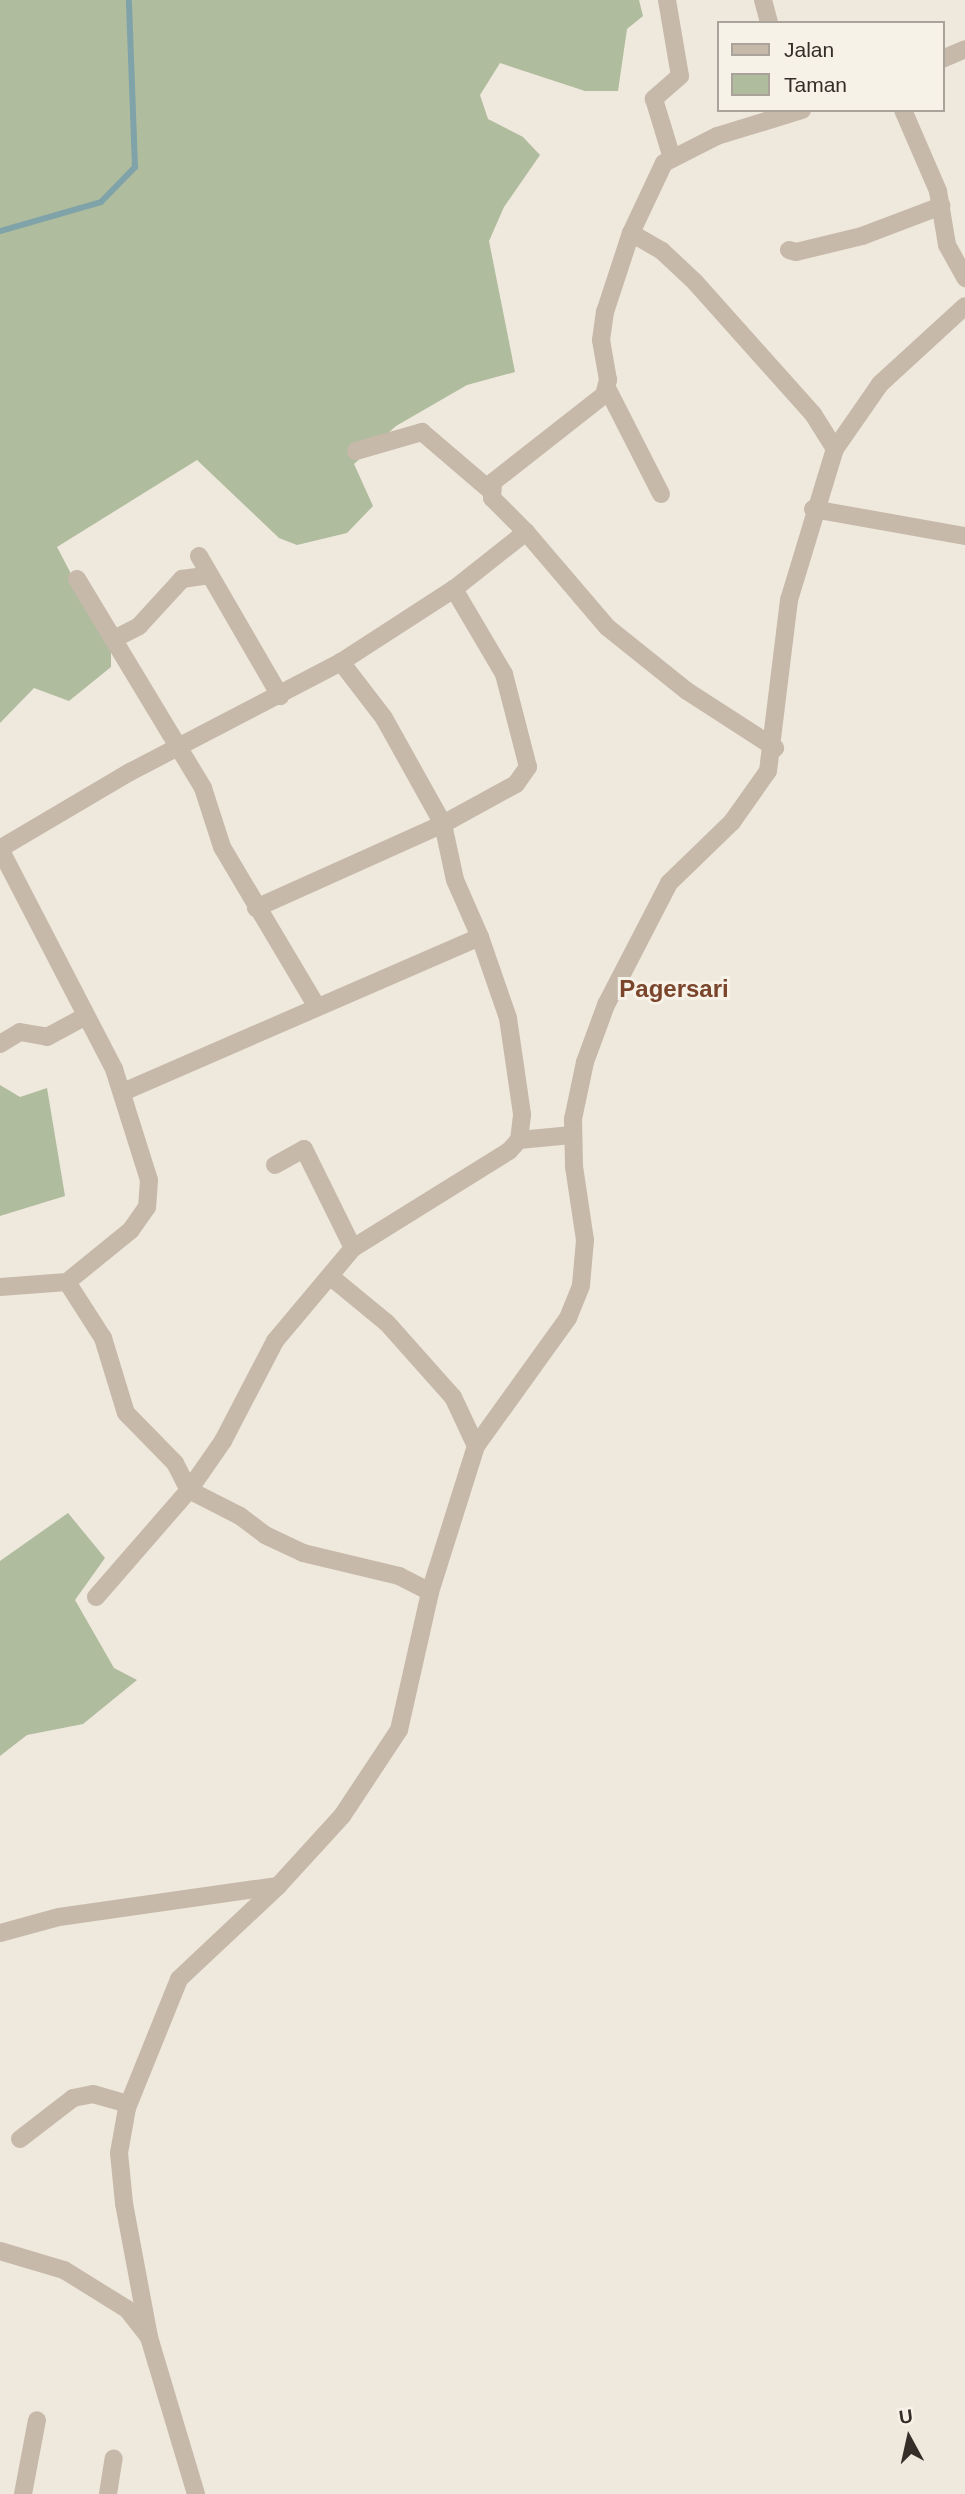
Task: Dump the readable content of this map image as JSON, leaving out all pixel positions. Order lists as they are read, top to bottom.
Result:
{
  "districts": ["Pagersari"],
  "legend": ["Jalan", "Taman"],
  "north": "top"
}
